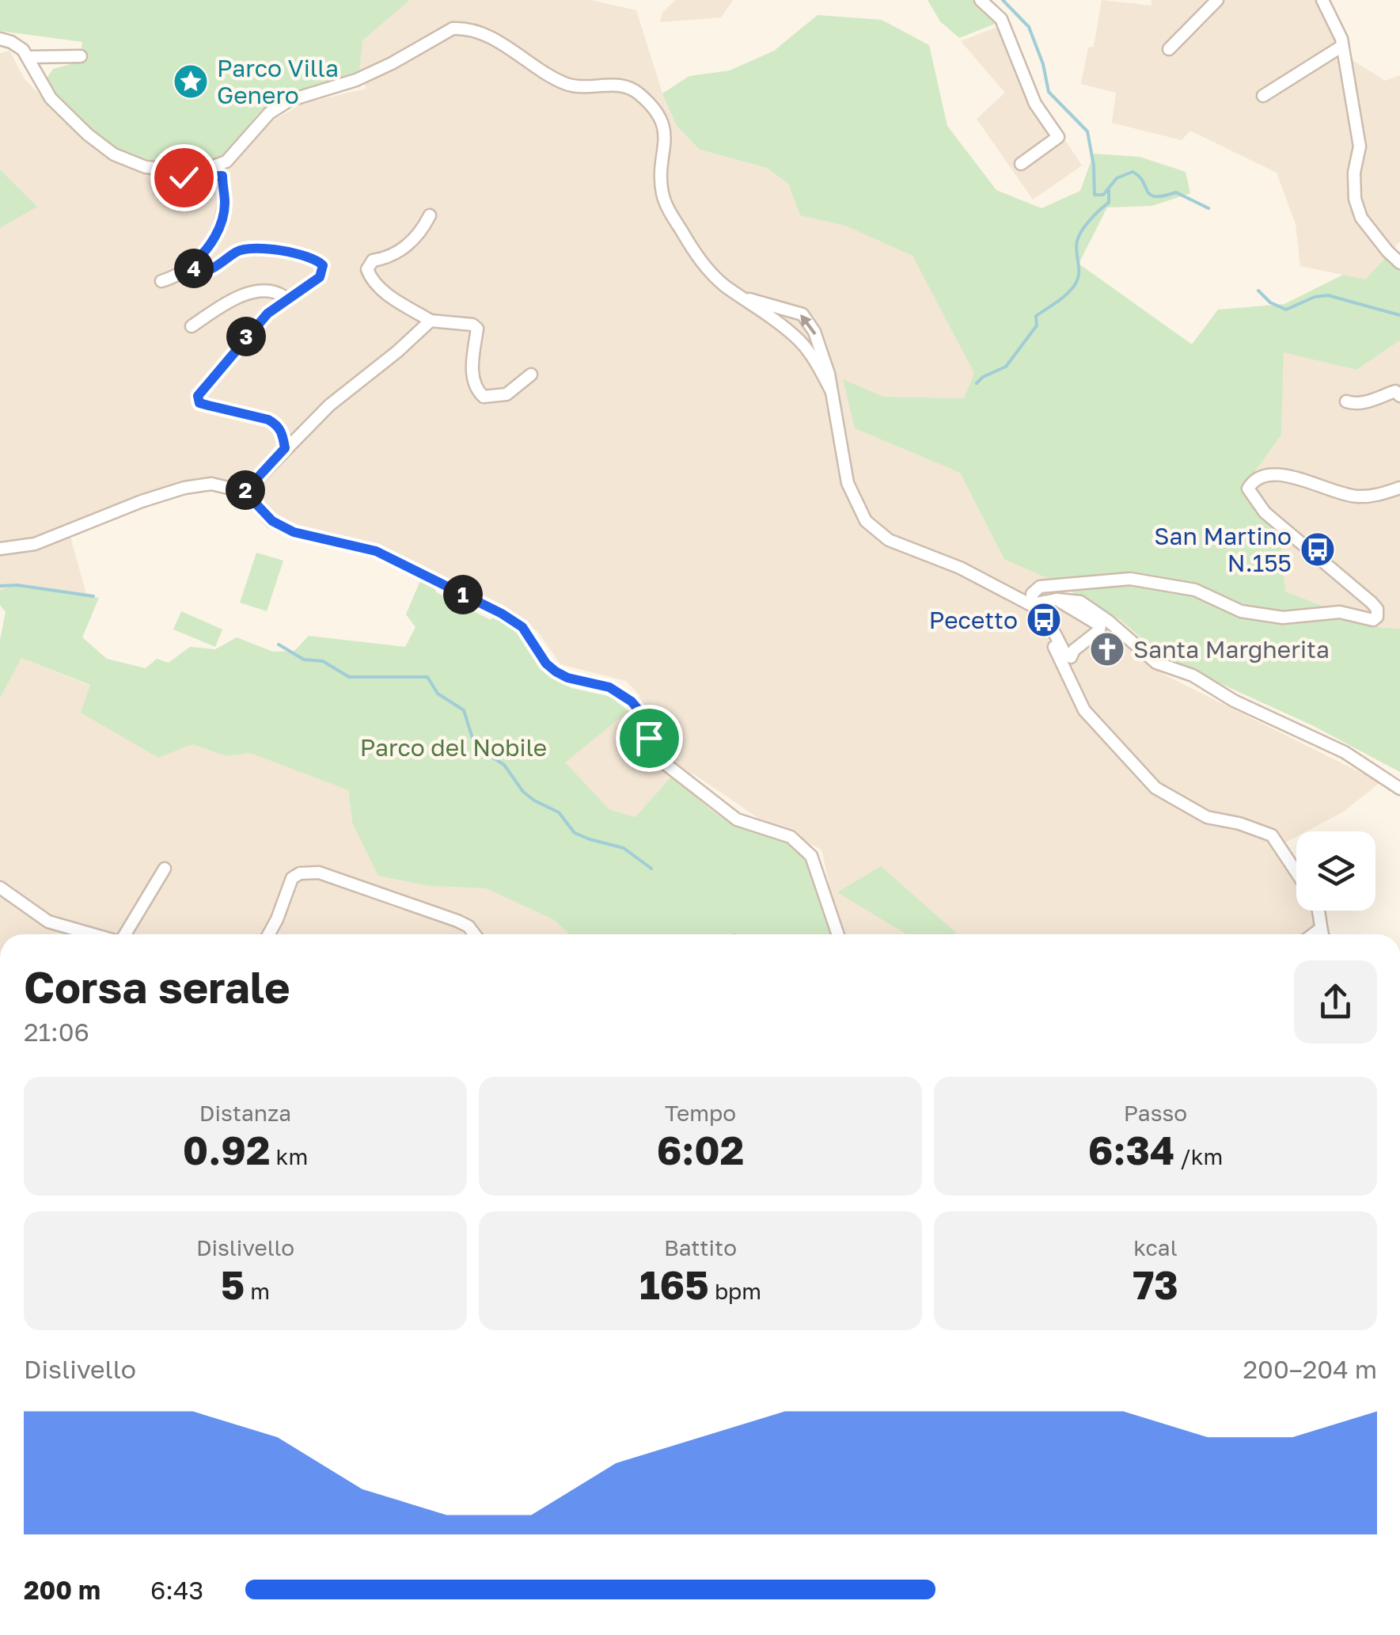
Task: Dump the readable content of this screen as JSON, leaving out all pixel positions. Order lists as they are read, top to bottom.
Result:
{
  "parks": ["Parco del Nobile"],
  "places": {
    "place": ["Parco Villa Genero"],
    "bus stop": ["San Martino N.155", "Pecetto"],
    "church": ["Santa Margherita"]
  },
  "page": {
    "pins": [
      "4",
      "3",
      "2",
      "1"
    ],
    "heading": ["Corsa serale", "21:06"],
    "stats": [
      ["Distanza", "0.92 km"],
      ["Tempo", "6:02"],
      ["Passo", "6:34 /km"],
      ["Dislivello", "5 m"],
      ["Battito", "165 bpm"],
      ["kcal", "73"]
    ],
    "chart": ["Dislivello", "200–204 m"],
    "list": [
      {
        "name": "200 m",
        "note": "6:43"
      }
    ]
  }
}
